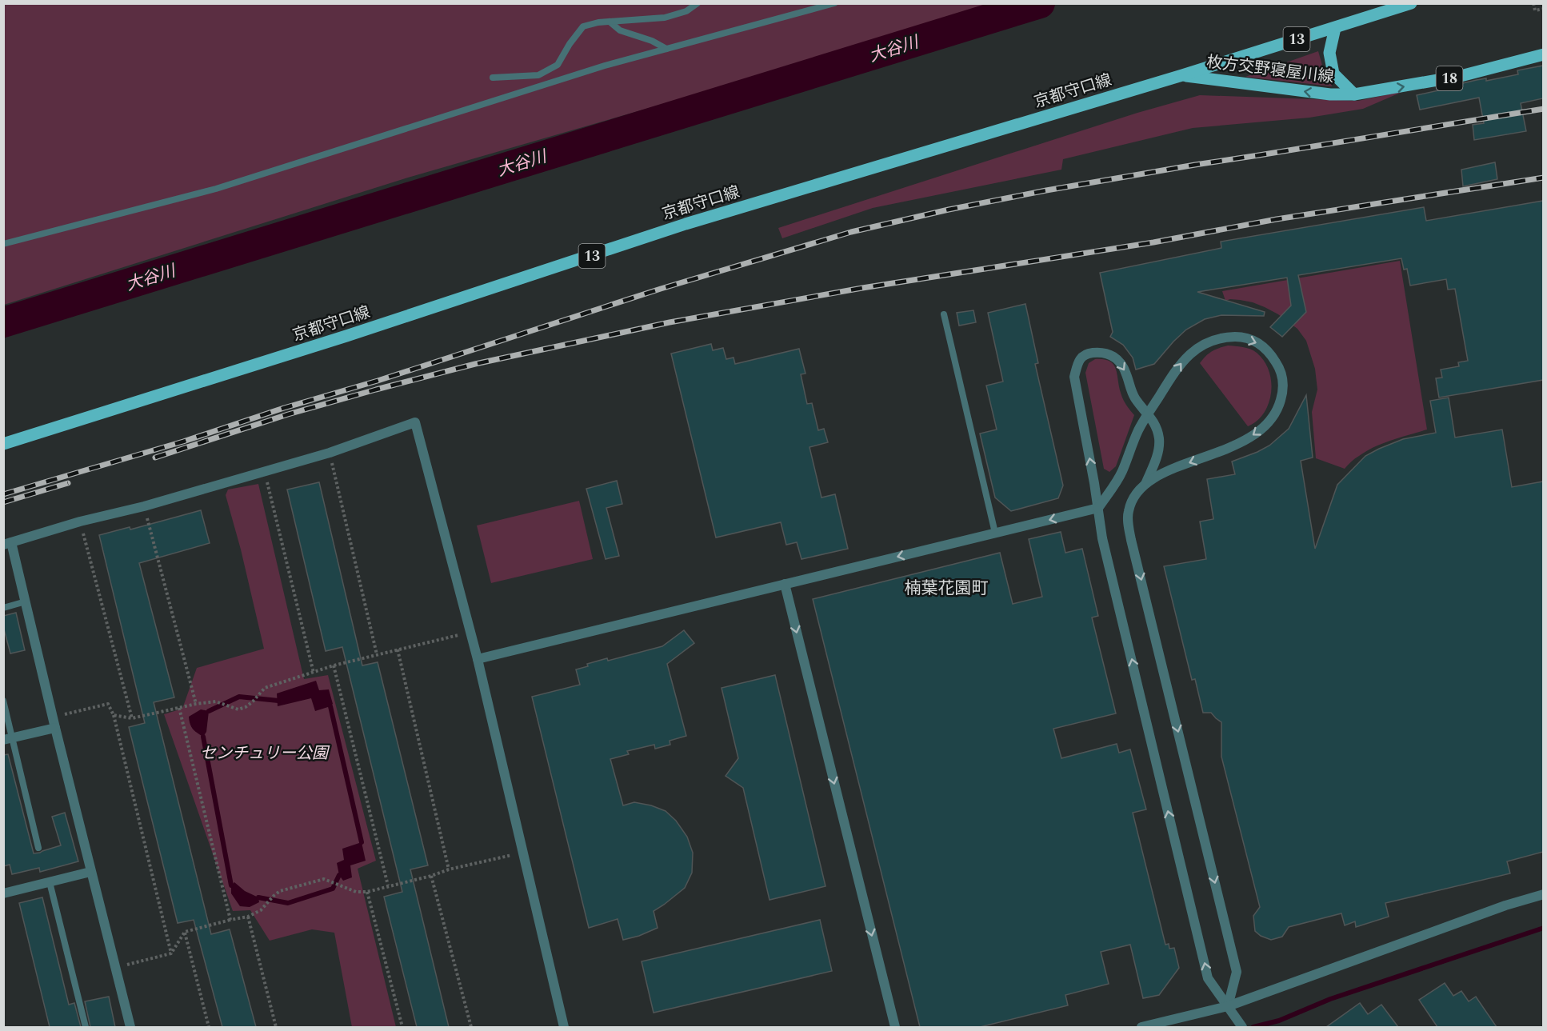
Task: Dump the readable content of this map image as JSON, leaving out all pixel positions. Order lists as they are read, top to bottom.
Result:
{
  "streets": {
    "main road": [
      "13",
      "枚方交野寝屋川線",
      "18",
      "京都守口線"
    ]
  },
  "crossings": [
    ["枚方交野寝屋川線", "京都守口線"]
  ],
  "districts": ["楠葉花園町"],
  "water": ["大谷川"],
  "parks": ["センチュリー公園"]
}
